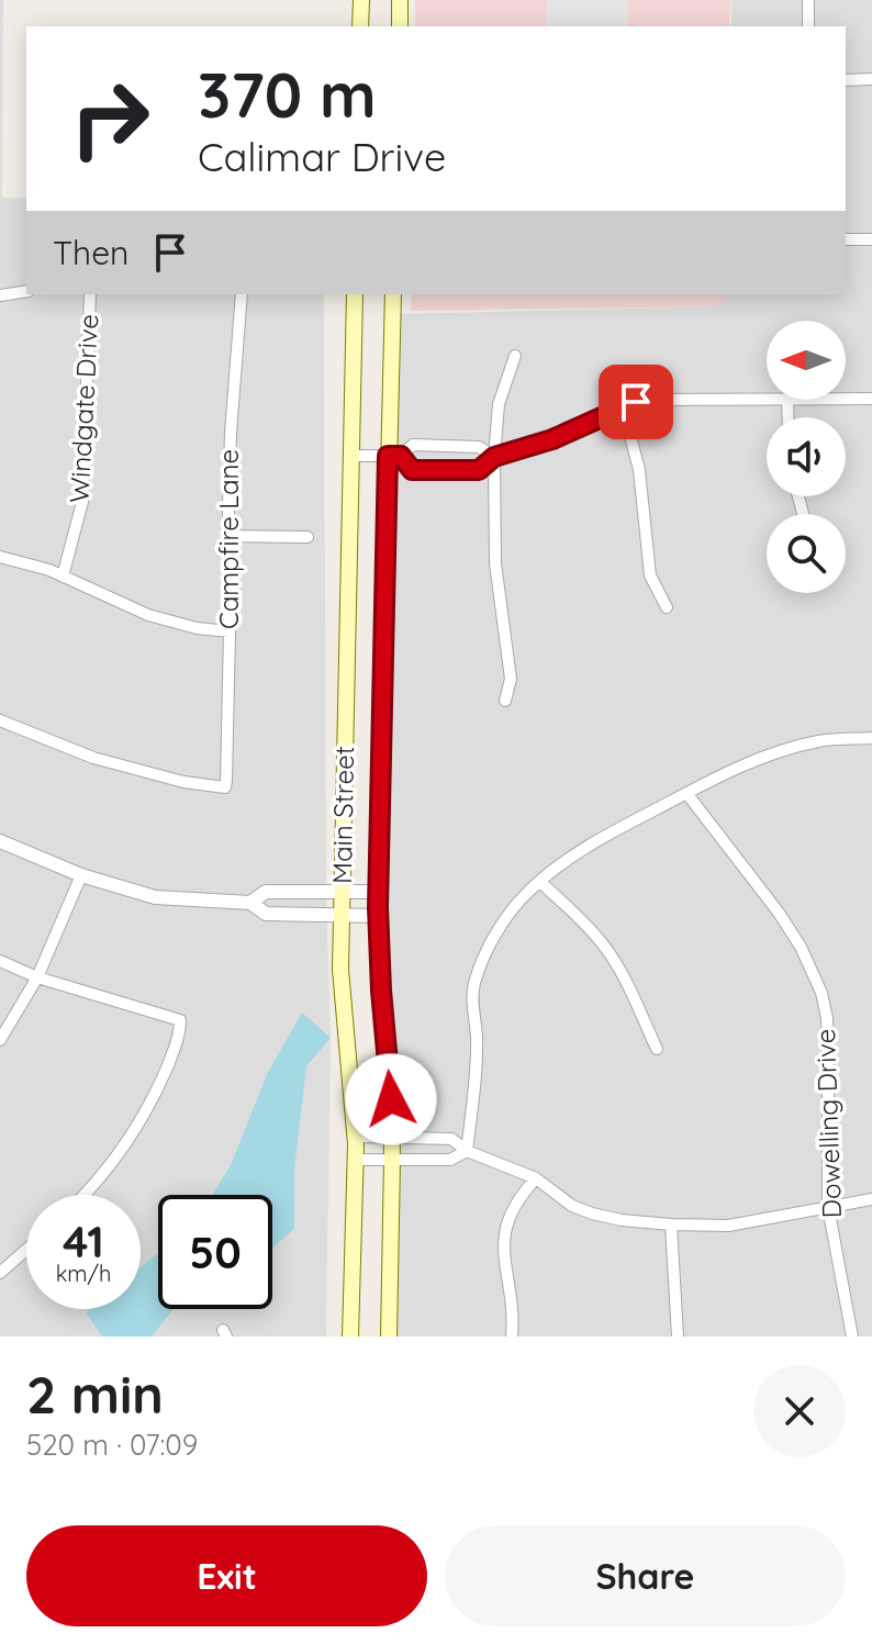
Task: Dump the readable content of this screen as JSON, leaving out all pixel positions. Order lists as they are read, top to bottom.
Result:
{
  "streets": {
    "main road": ["Main Street"],
    "street": ["Windgate Drive", "Campfire Lane", "Dowelling Drive"]
  },
  "north": "left",
  "page": {
    "turn": ["370 m", "Calimar Drive"],
    "then": "Then",
    "speed": "41 km/h",
    "limit": "50",
    "heading": ["2 min", "520 m · 07:09"],
    "buttons": ["Exit", "Share"]
  }
}
